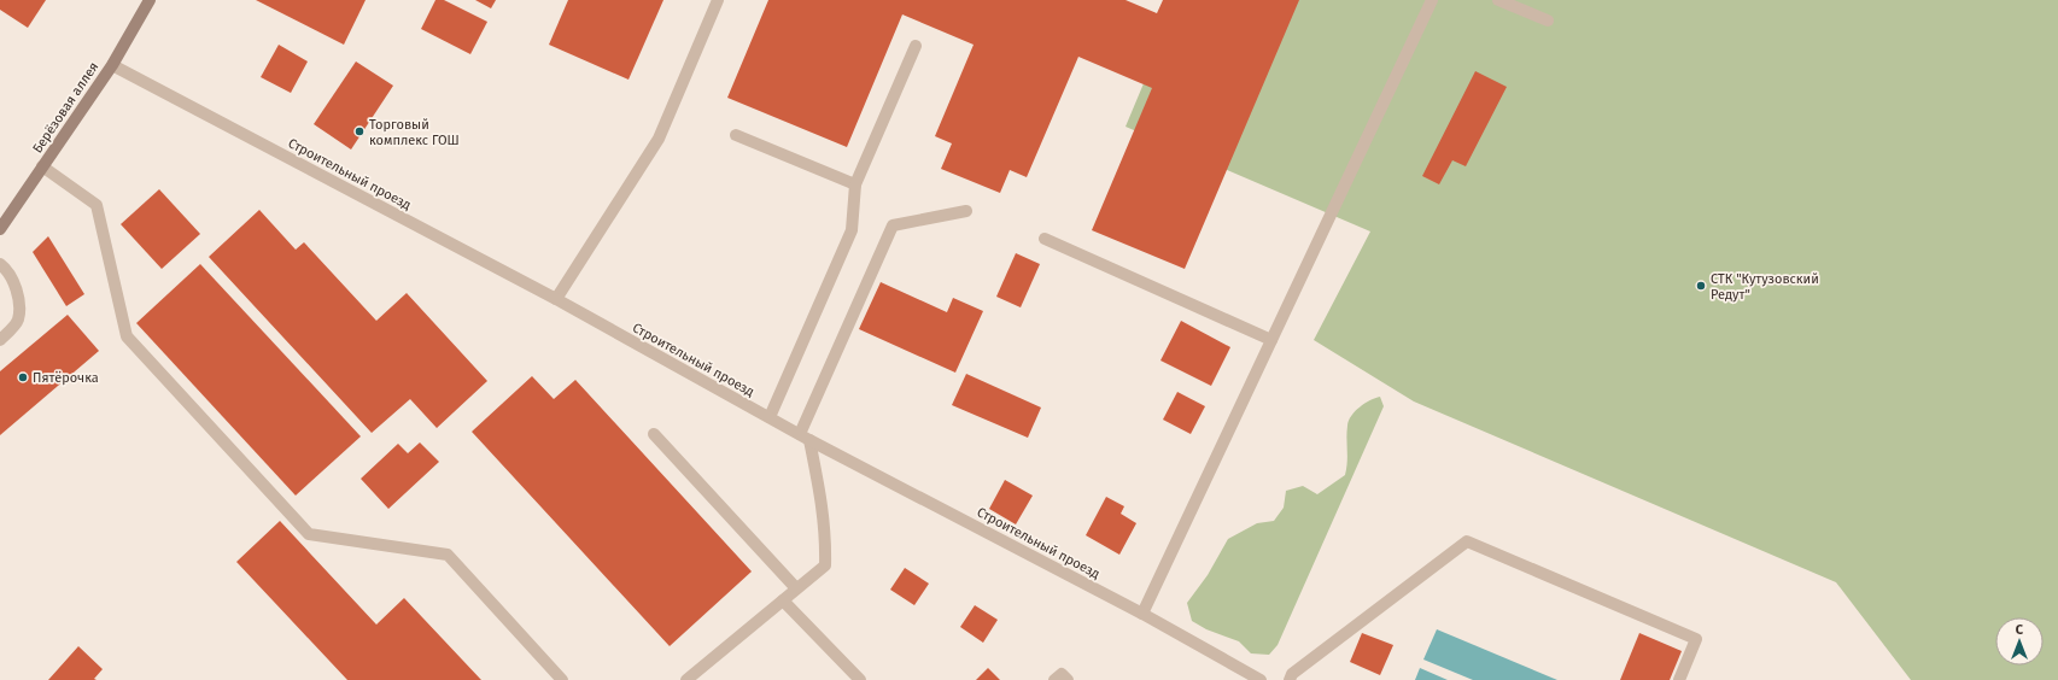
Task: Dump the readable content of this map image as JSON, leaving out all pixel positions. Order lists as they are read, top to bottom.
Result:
{
  "streets": {
    "main road": ["Берёзовая аллея"],
    "street": ["Строительный проезд"]
  },
  "crossings": [
    ["Берёзовая аллея", "Строительный проезд"]
  ],
  "places": ["Торговый комплекс ГОШ", "СТК \"Кутузовский Редут\"", "Пятёрочка"],
  "north": "top"
}
